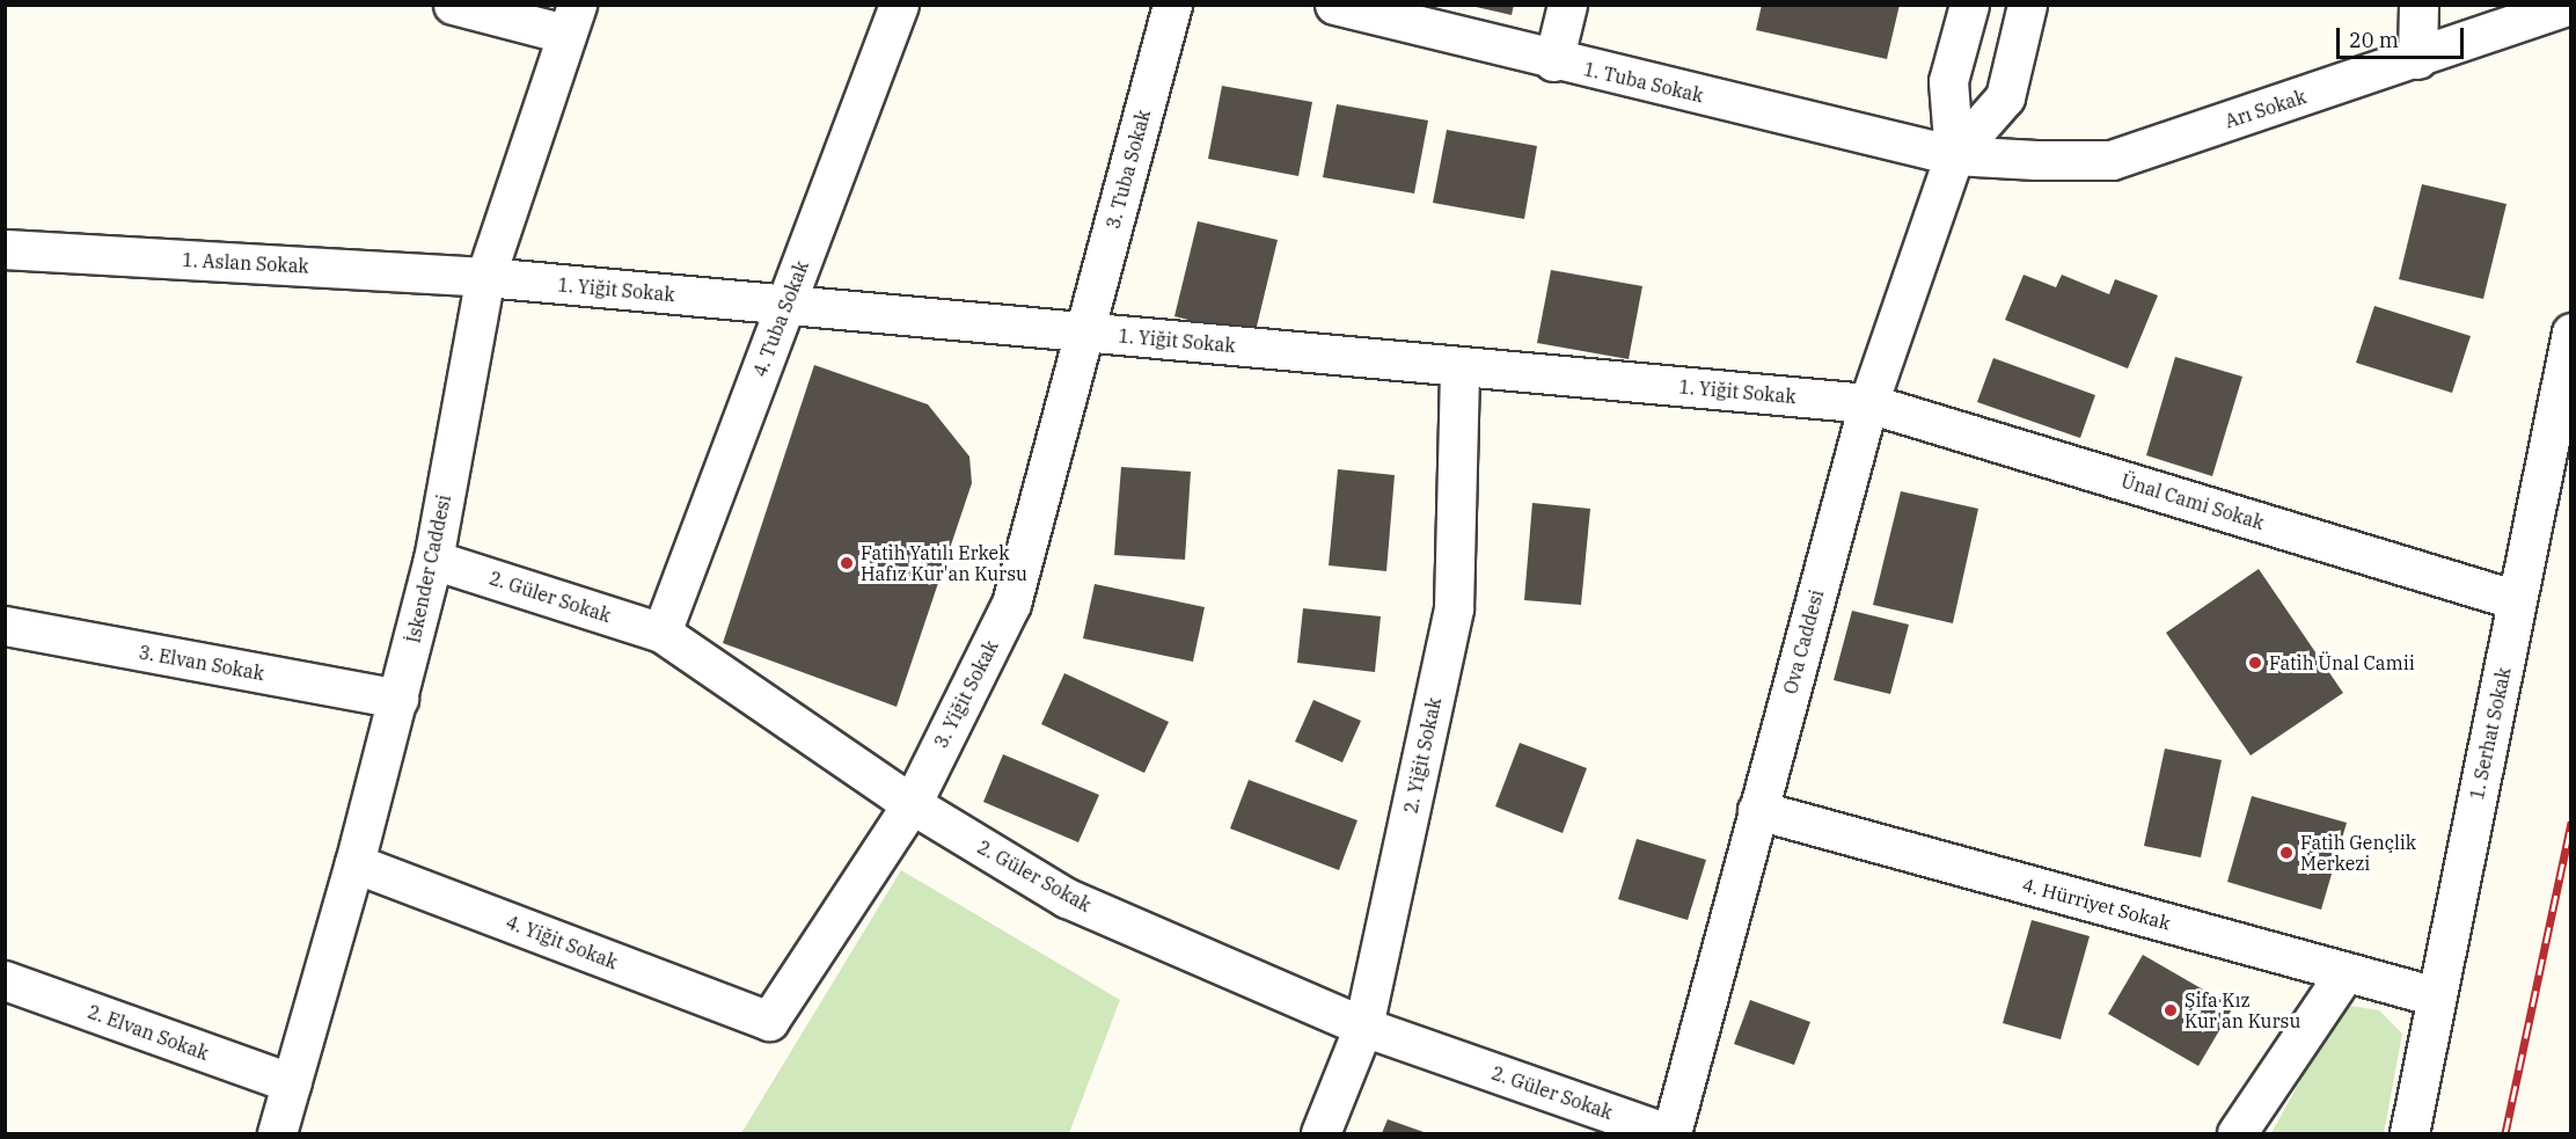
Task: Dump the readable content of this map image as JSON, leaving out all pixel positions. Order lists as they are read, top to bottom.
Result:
{
  "streets": {
    "street": [
      "1. Tuba Sokak",
      "Arı Sokak",
      "3. Tuba Sokak",
      "1. Aslan Sokak",
      "1. Yiğit Sokak",
      "4. Tuba Sokak",
      "Ünal Cami Sokak",
      "İskender Caddesi",
      "2. Güler Sokak",
      "Ova Caddesi",
      "3. Elvan Sokak",
      "3. Yiğit Sokak",
      "1. Serhat Sokak",
      "2. Yiğit Sokak",
      "4. Hürriyet Sokak",
      "4. Yiğit Sokak",
      "2. Elvan Sokak"
    ]
  },
  "crossings": [
    ["1. Tuba Sokak", "Arı Sokak"],
    ["1. Tuba Sokak", "Ova Caddesi"],
    ["Arı Sokak", "Ova Caddesi"],
    ["3. Tuba Sokak", "1. Yiğit Sokak"],
    ["3. Tuba Sokak", "3. Yiğit Sokak"],
    ["1. Aslan Sokak", "1. Yiğit Sokak"],
    ["1. Aslan Sokak", "İskender Caddesi"],
    ["1. Yiğit Sokak", "4. Tuba Sokak"],
    ["1. Yiğit Sokak", "Ünal Cami Sokak"],
    ["1. Yiğit Sokak", "İskender Caddesi"],
    ["1. Yiğit Sokak", "Ova Caddesi"],
    ["1. Yiğit Sokak", "3. Yiğit Sokak"],
    ["1. Yiğit Sokak", "2. Yiğit Sokak"],
    ["4. Tuba Sokak", "2. Güler Sokak"],
    ["Ünal Cami Sokak", "Ova Caddesi"],
    ["Ünal Cami Sokak", "1. Serhat Sokak"],
    ["İskender Caddesi", "2. Güler Sokak"],
    ["İskender Caddesi", "3. Elvan Sokak"],
    ["İskender Caddesi", "4. Yiğit Sokak"],
    ["İskender Caddesi", "2. Elvan Sokak"],
    ["2. Güler Sokak", "Ova Caddesi"],
    ["2. Güler Sokak", "3. Yiğit Sokak"],
    ["2. Güler Sokak", "2. Yiğit Sokak"],
    ["Ova Caddesi", "4. Hürriyet Sokak"],
    ["3. Yiğit Sokak", "4. Yiğit Sokak"],
    ["1. Serhat Sokak", "4. Hürriyet Sokak"]
  ],
  "places": [
    "Fatih Yatılı Erkek Hafız Kur'an Kursu",
    "Fatih Ünal Camii",
    "Fatih Gençlik Merkezi",
    "Şifa Kız Kur'an Kursu"
  ],
  "scale_bar": "20 m"
}
